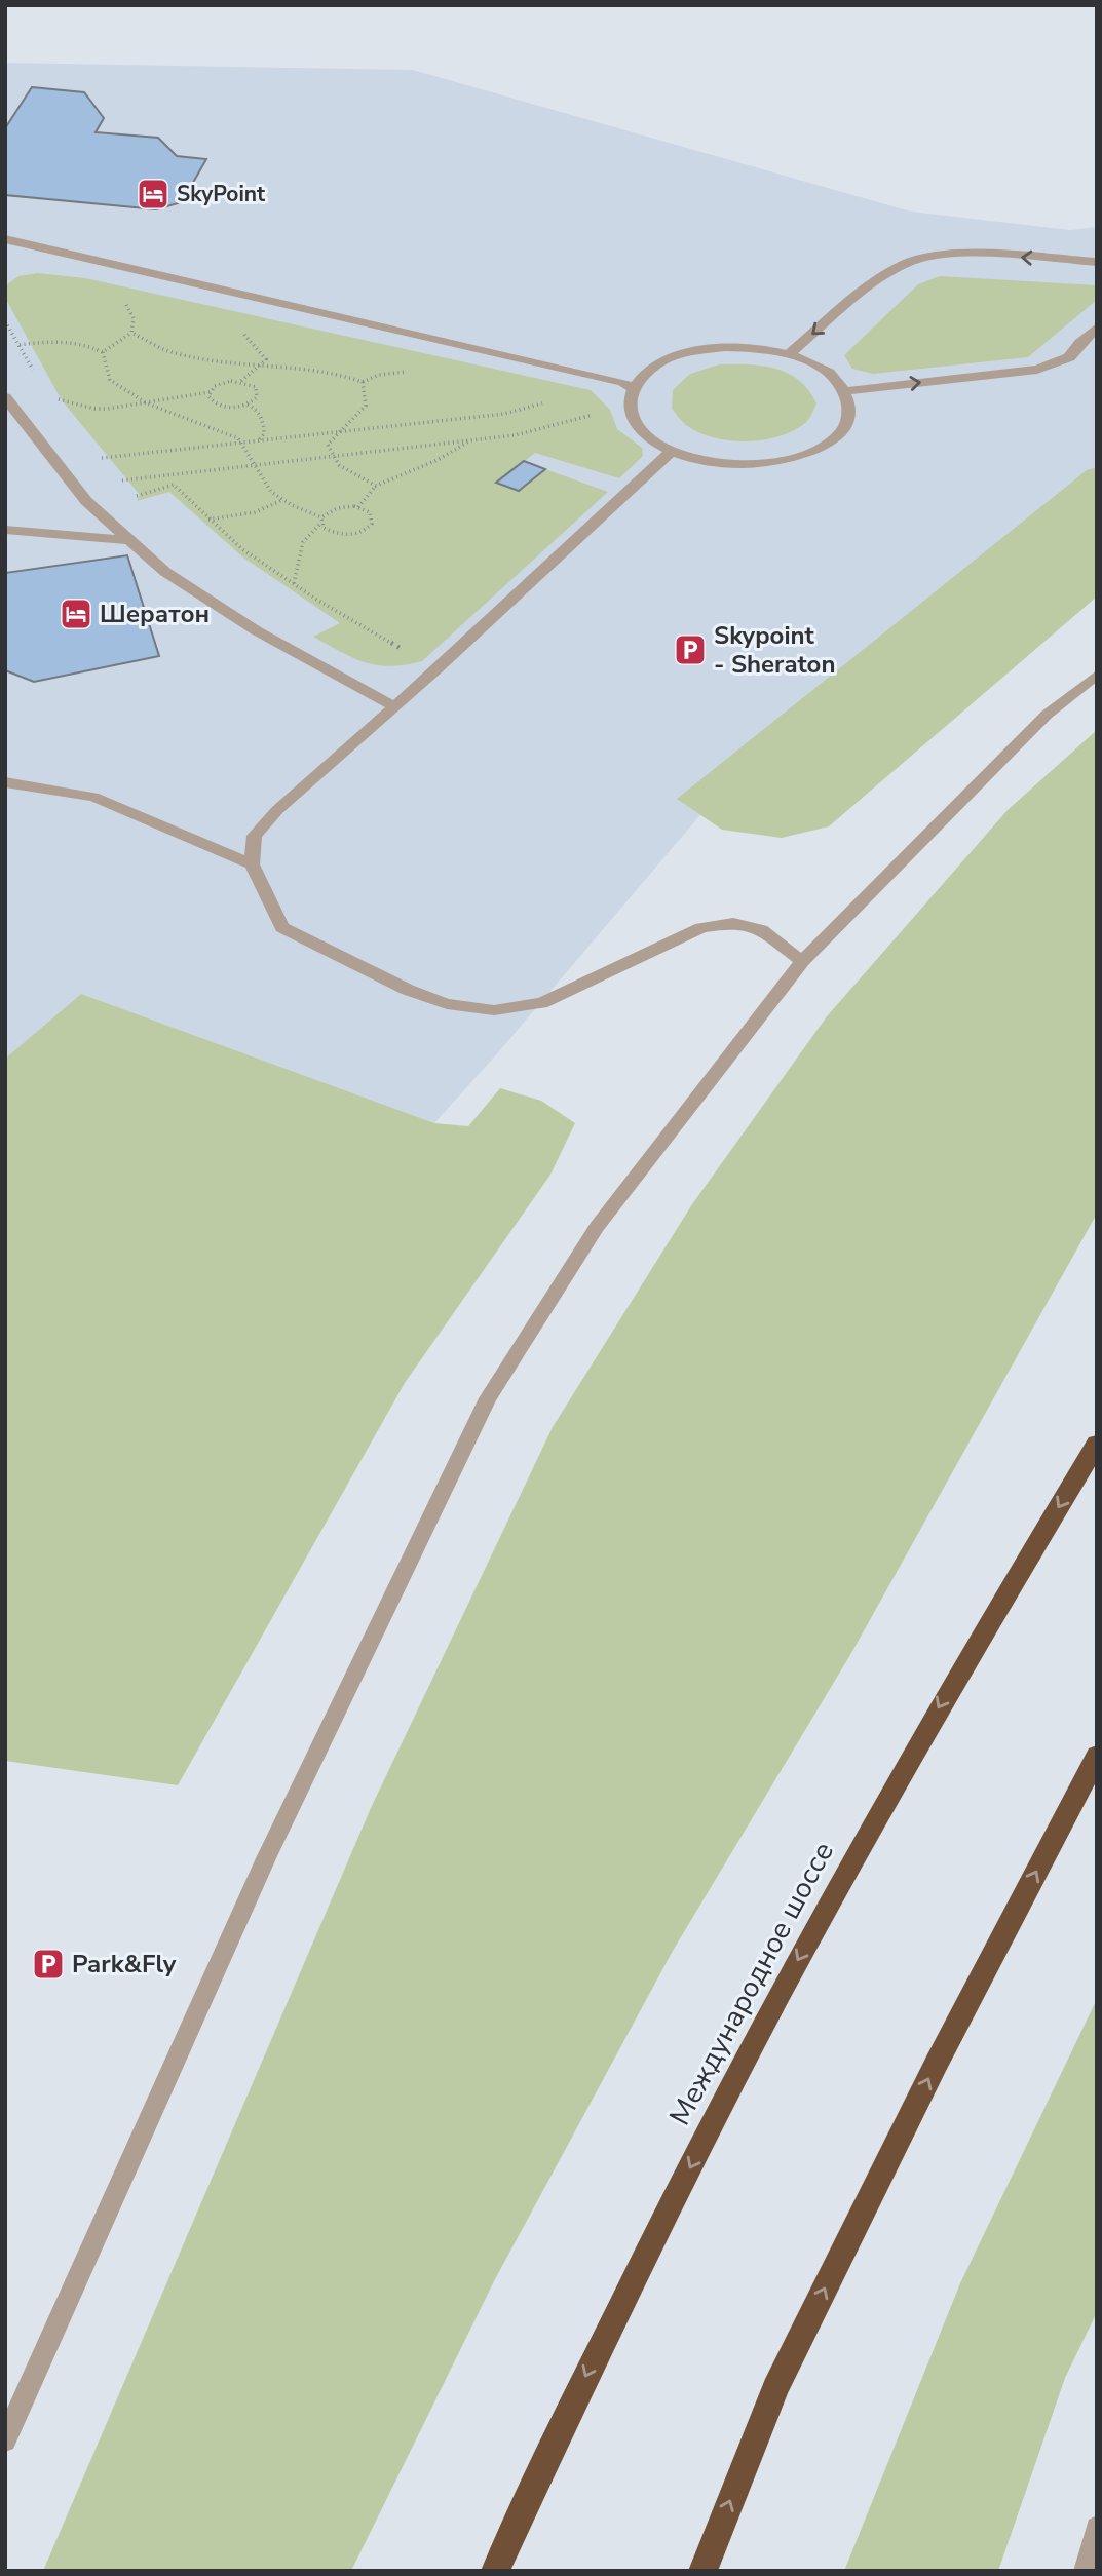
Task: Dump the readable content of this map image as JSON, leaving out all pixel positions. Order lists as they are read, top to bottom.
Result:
{
  "streets": {
    "highway": ["Международное шоссе"]
  },
  "places": {
    "hotel": ["SkyPoint", "Шератон"],
    "parking": ["Skypoint - Sheraton", "Park&Fly"]
  }
}
